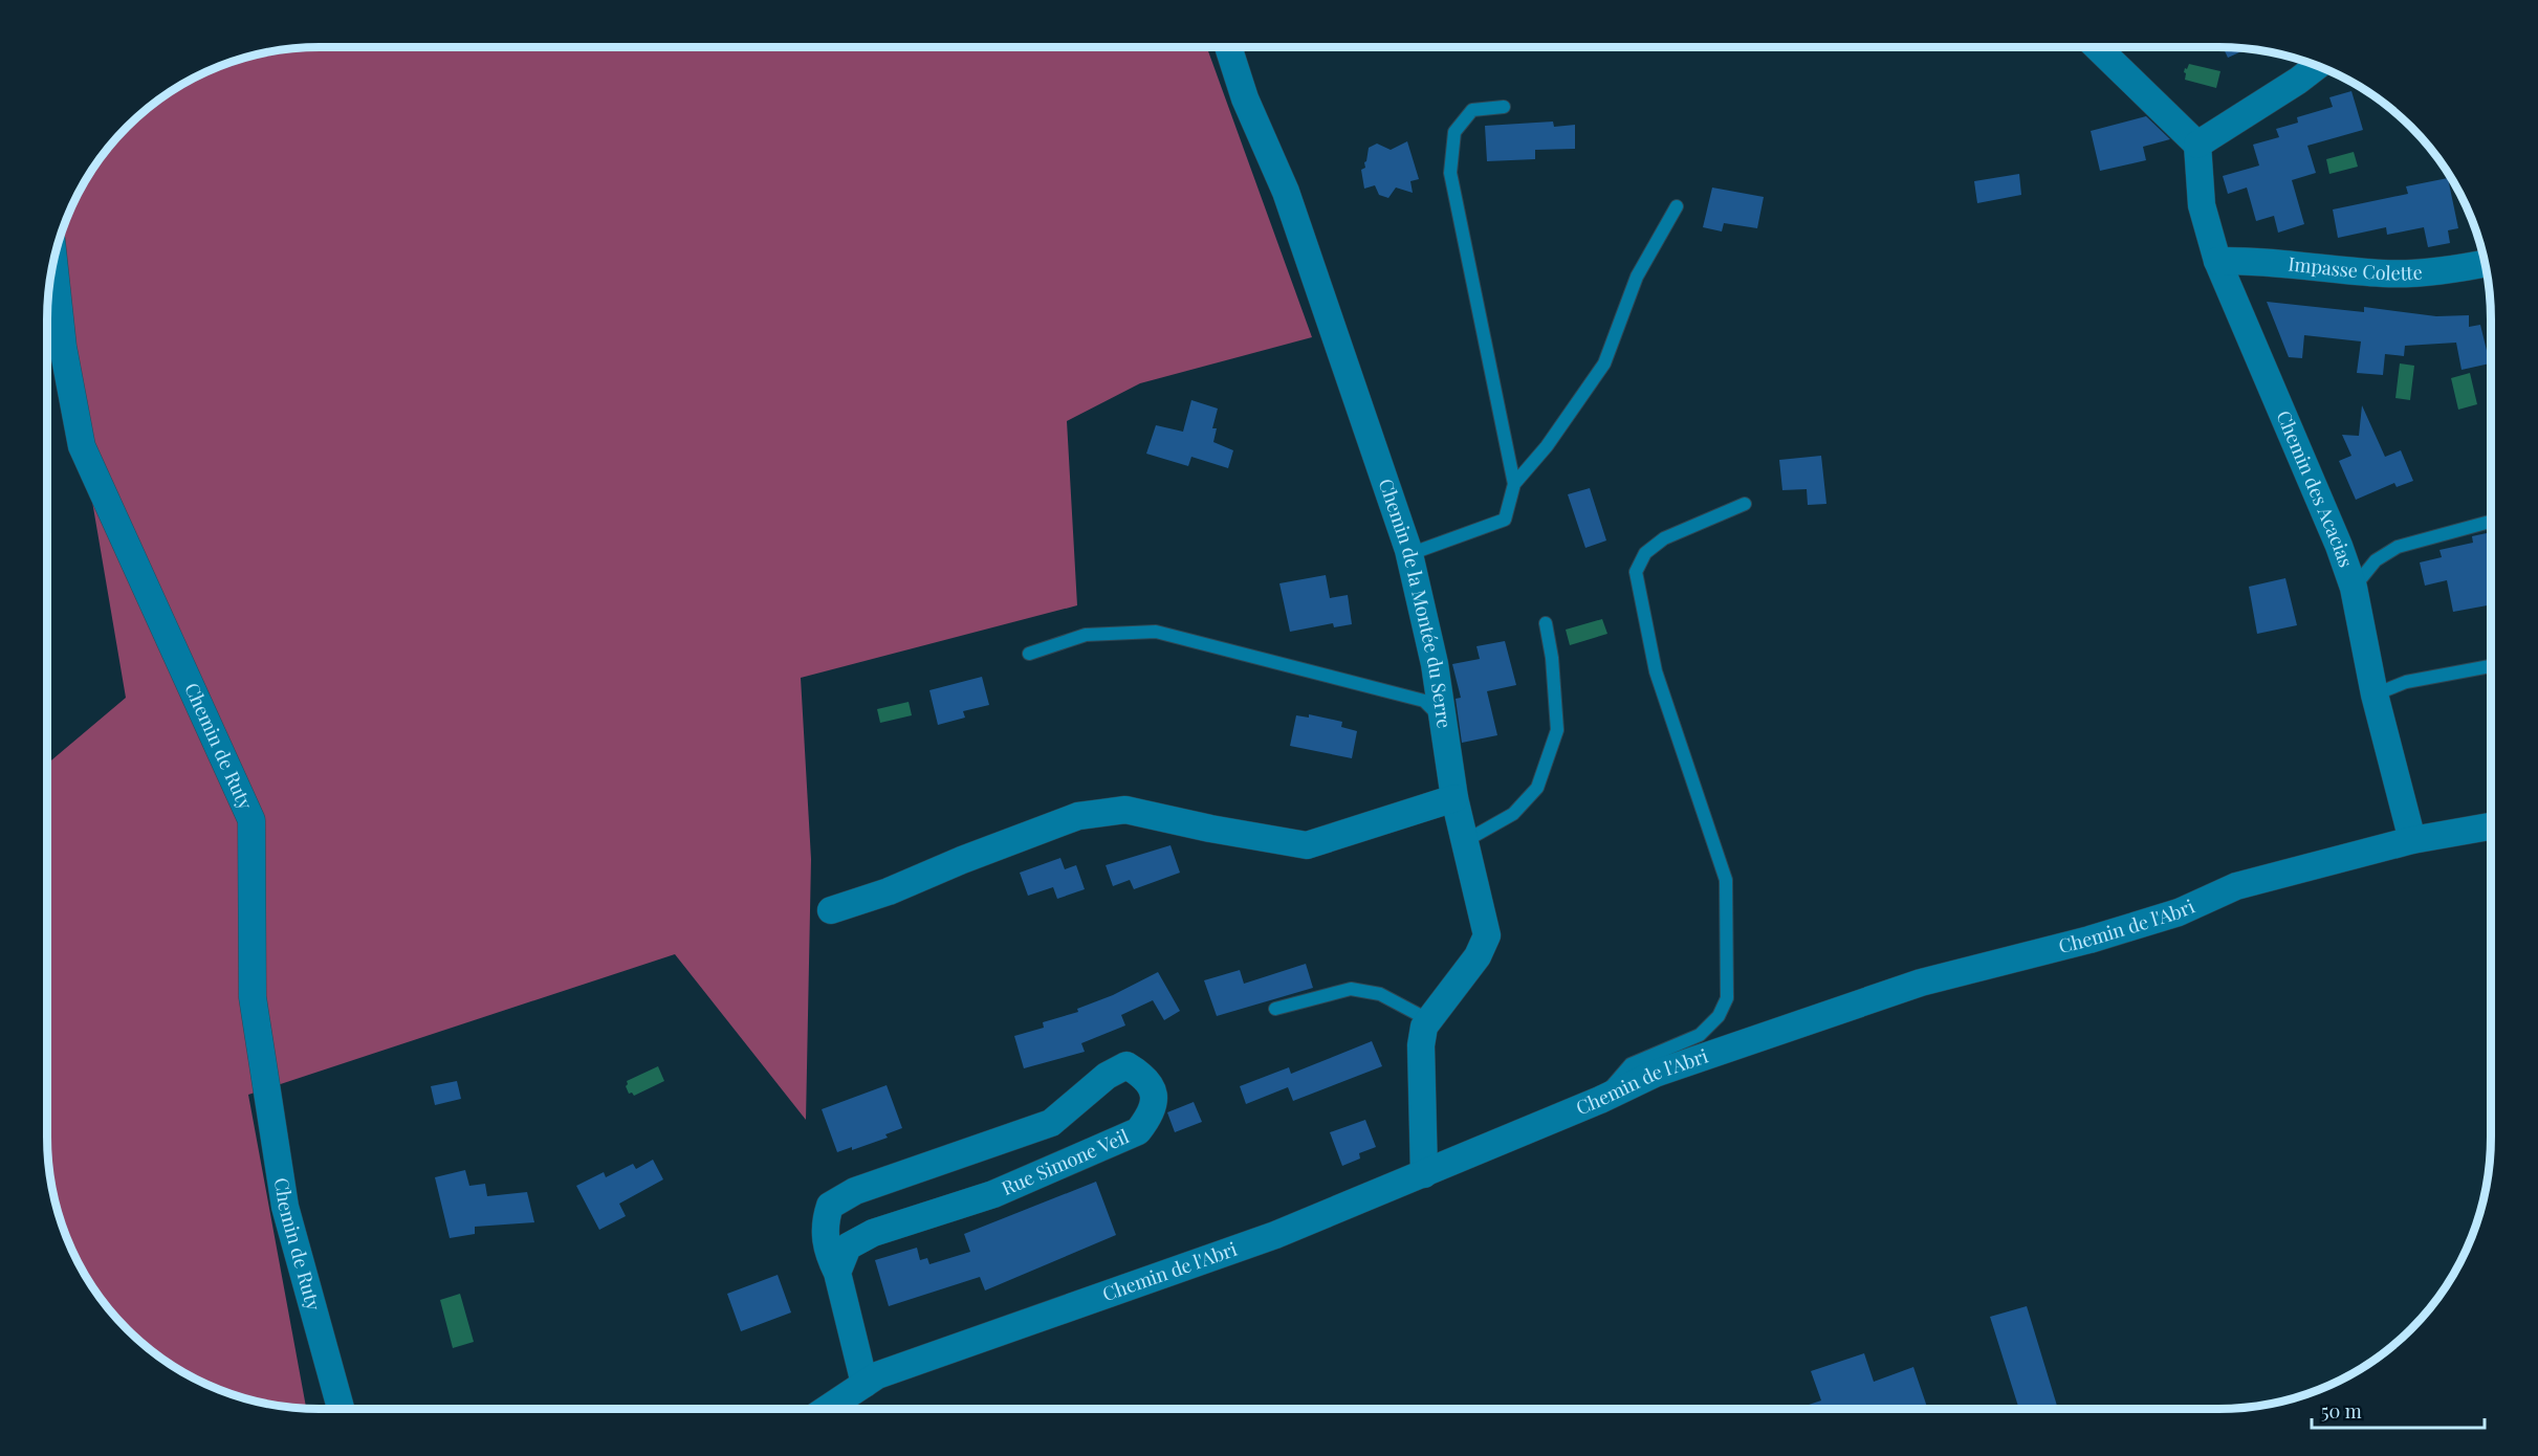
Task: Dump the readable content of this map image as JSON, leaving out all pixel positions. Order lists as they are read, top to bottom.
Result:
{
  "streets": {
    "street": [
      "Impasse Colette",
      "Chemin des Acacias",
      "Chemin de la Montée du Serre",
      "Chemin de Ruty",
      "Chemin de l'Abri",
      "Rue Simone Veil"
    ]
  },
  "crossings": [
    ["Impasse Colette", "Chemin des Acacias"],
    ["Chemin des Acacias", "Chemin de l'Abri"],
    ["Chemin de la Montée du Serre", "Chemin de l'Abri"],
    ["Chemin de l'Abri", "Rue Simone Veil"]
  ],
  "scale_bar": "50 m"
}
